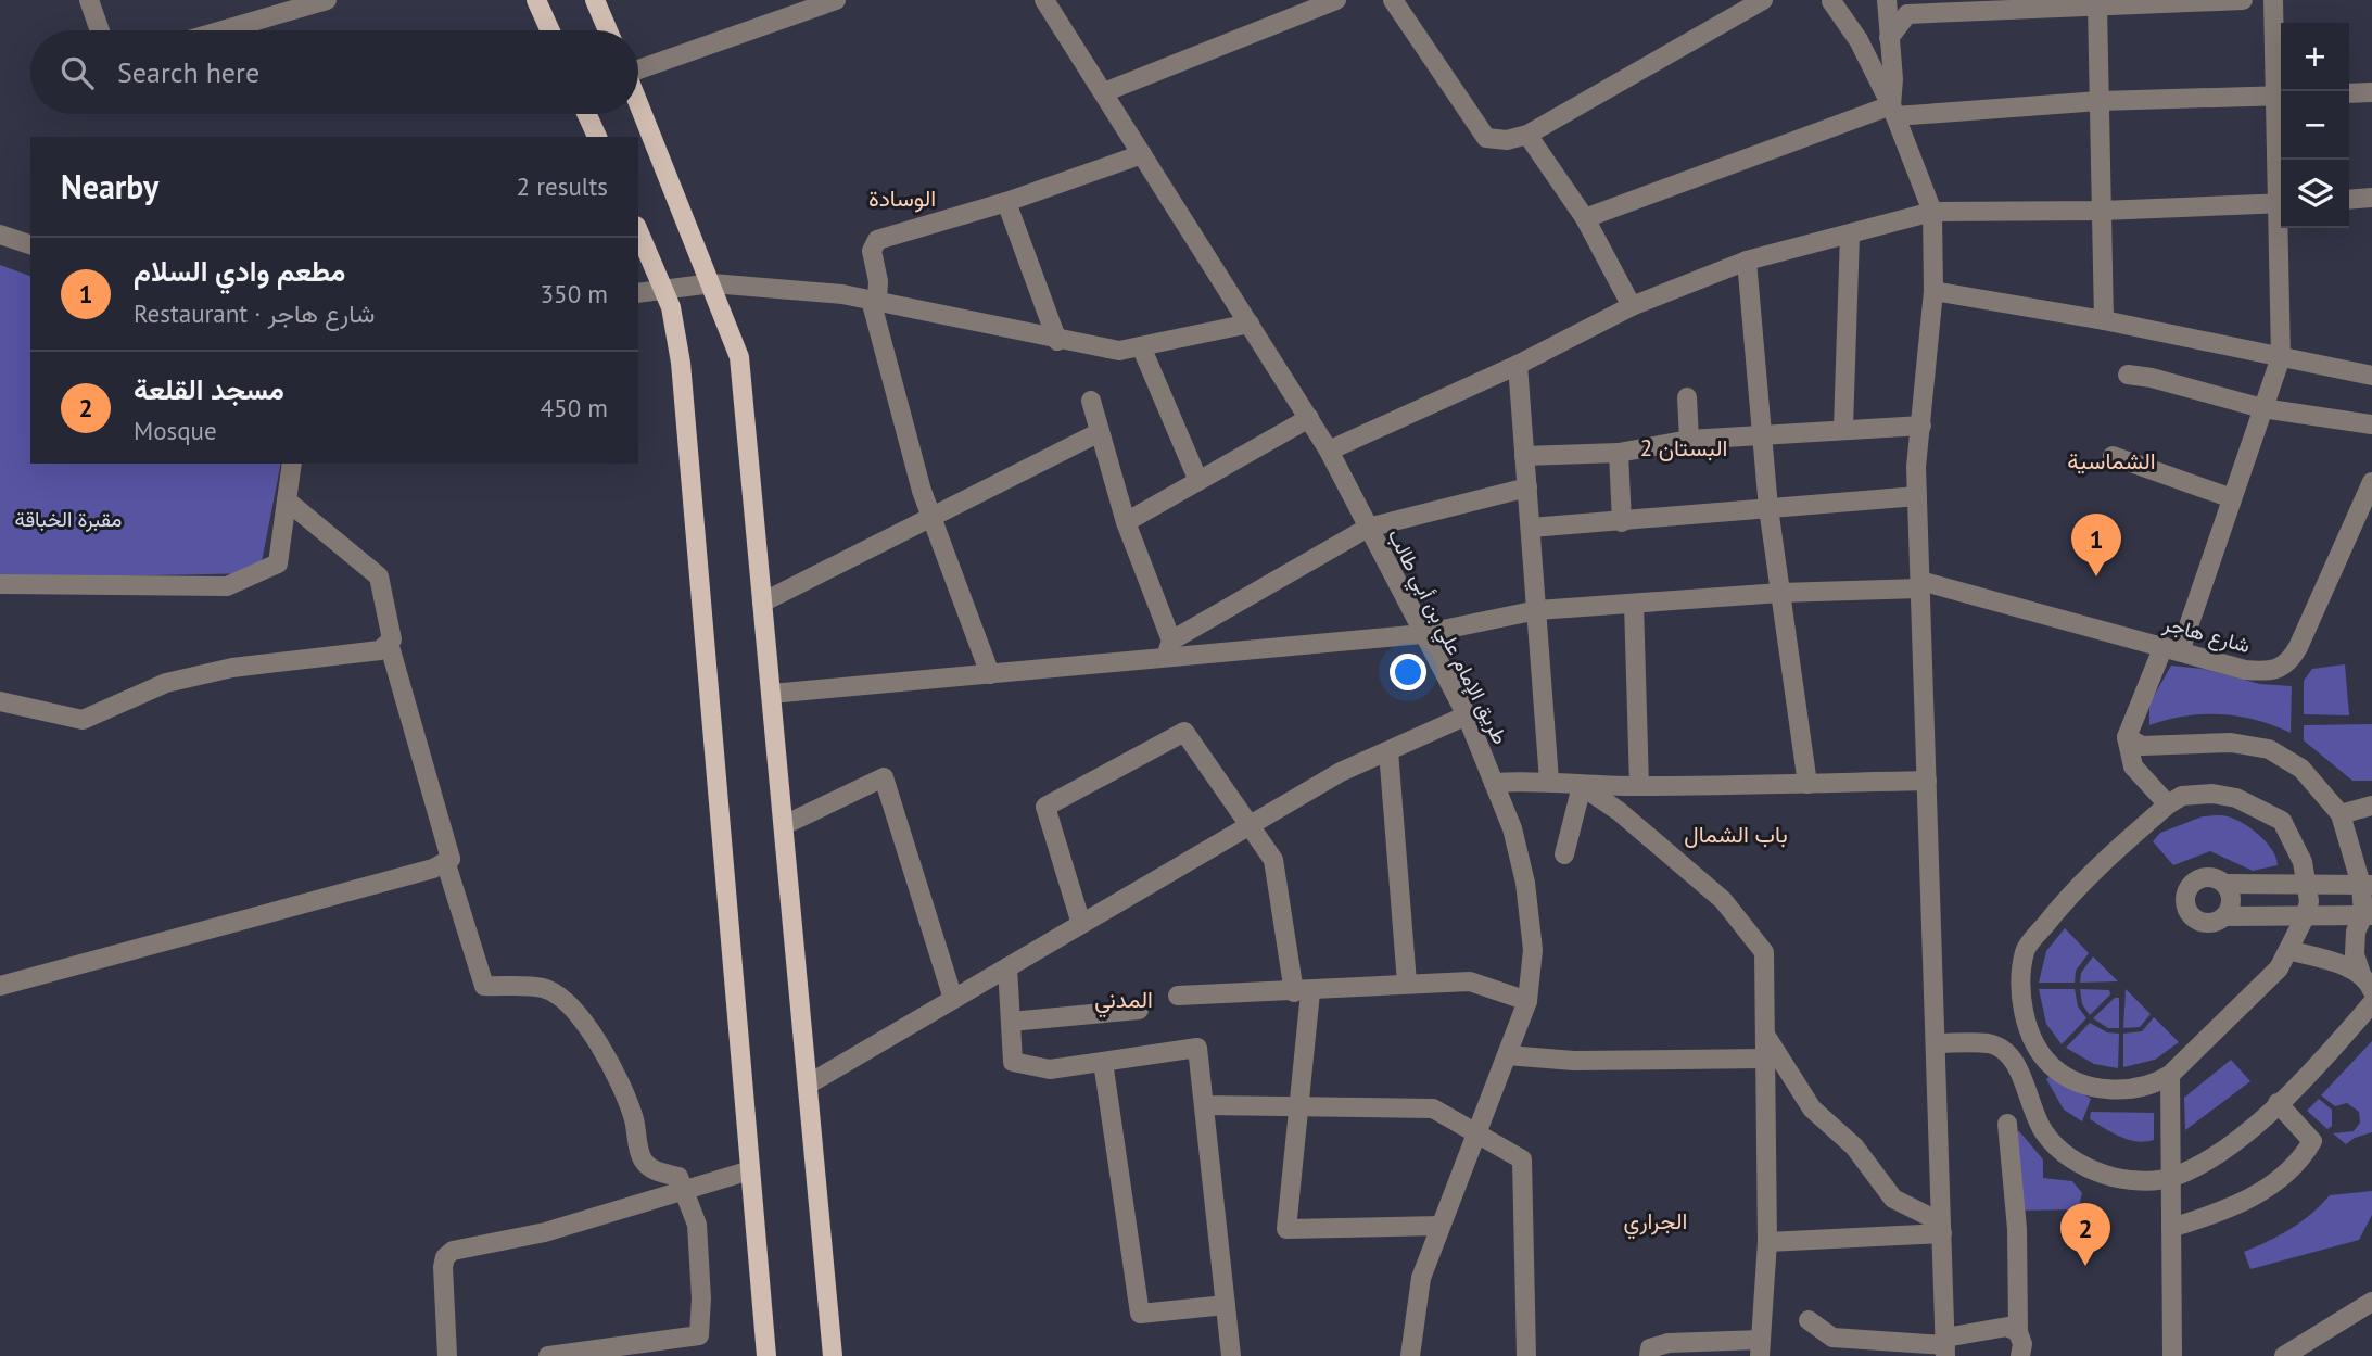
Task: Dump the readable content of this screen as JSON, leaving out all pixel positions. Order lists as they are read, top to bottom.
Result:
{
  "streets": {
    "street": ["شارع هاجر", "طريق الإمام علي بن أبي طالب"]
  },
  "crossings": [
    ["شارع هاجر", "طريق الإمام علي بن أبي طالب"]
  ],
  "districts": [
    "الوسادة",
    "البستان 2",
    "الشماسية",
    "باب الشمال",
    "المدني",
    "الجراري"
  ],
  "parks": ["مقبرة الخباقة"],
  "page": {
    "map_buttons": ["+", "−"],
    "search": "Search here",
    "heading": ["Nearby", "2 results"],
    "list": [
      {
        "mark": "1",
        "name": "مطعم وادي السلام",
        "note": "Restaurant · شارع هاجر",
        "value": "350 m"
      },
      {
        "mark": "2",
        "name": "مسجد القلعة",
        "note": "Mosque",
        "value": "450 m"
      }
    ],
    "pins": ["1", "2"]
  }
}
